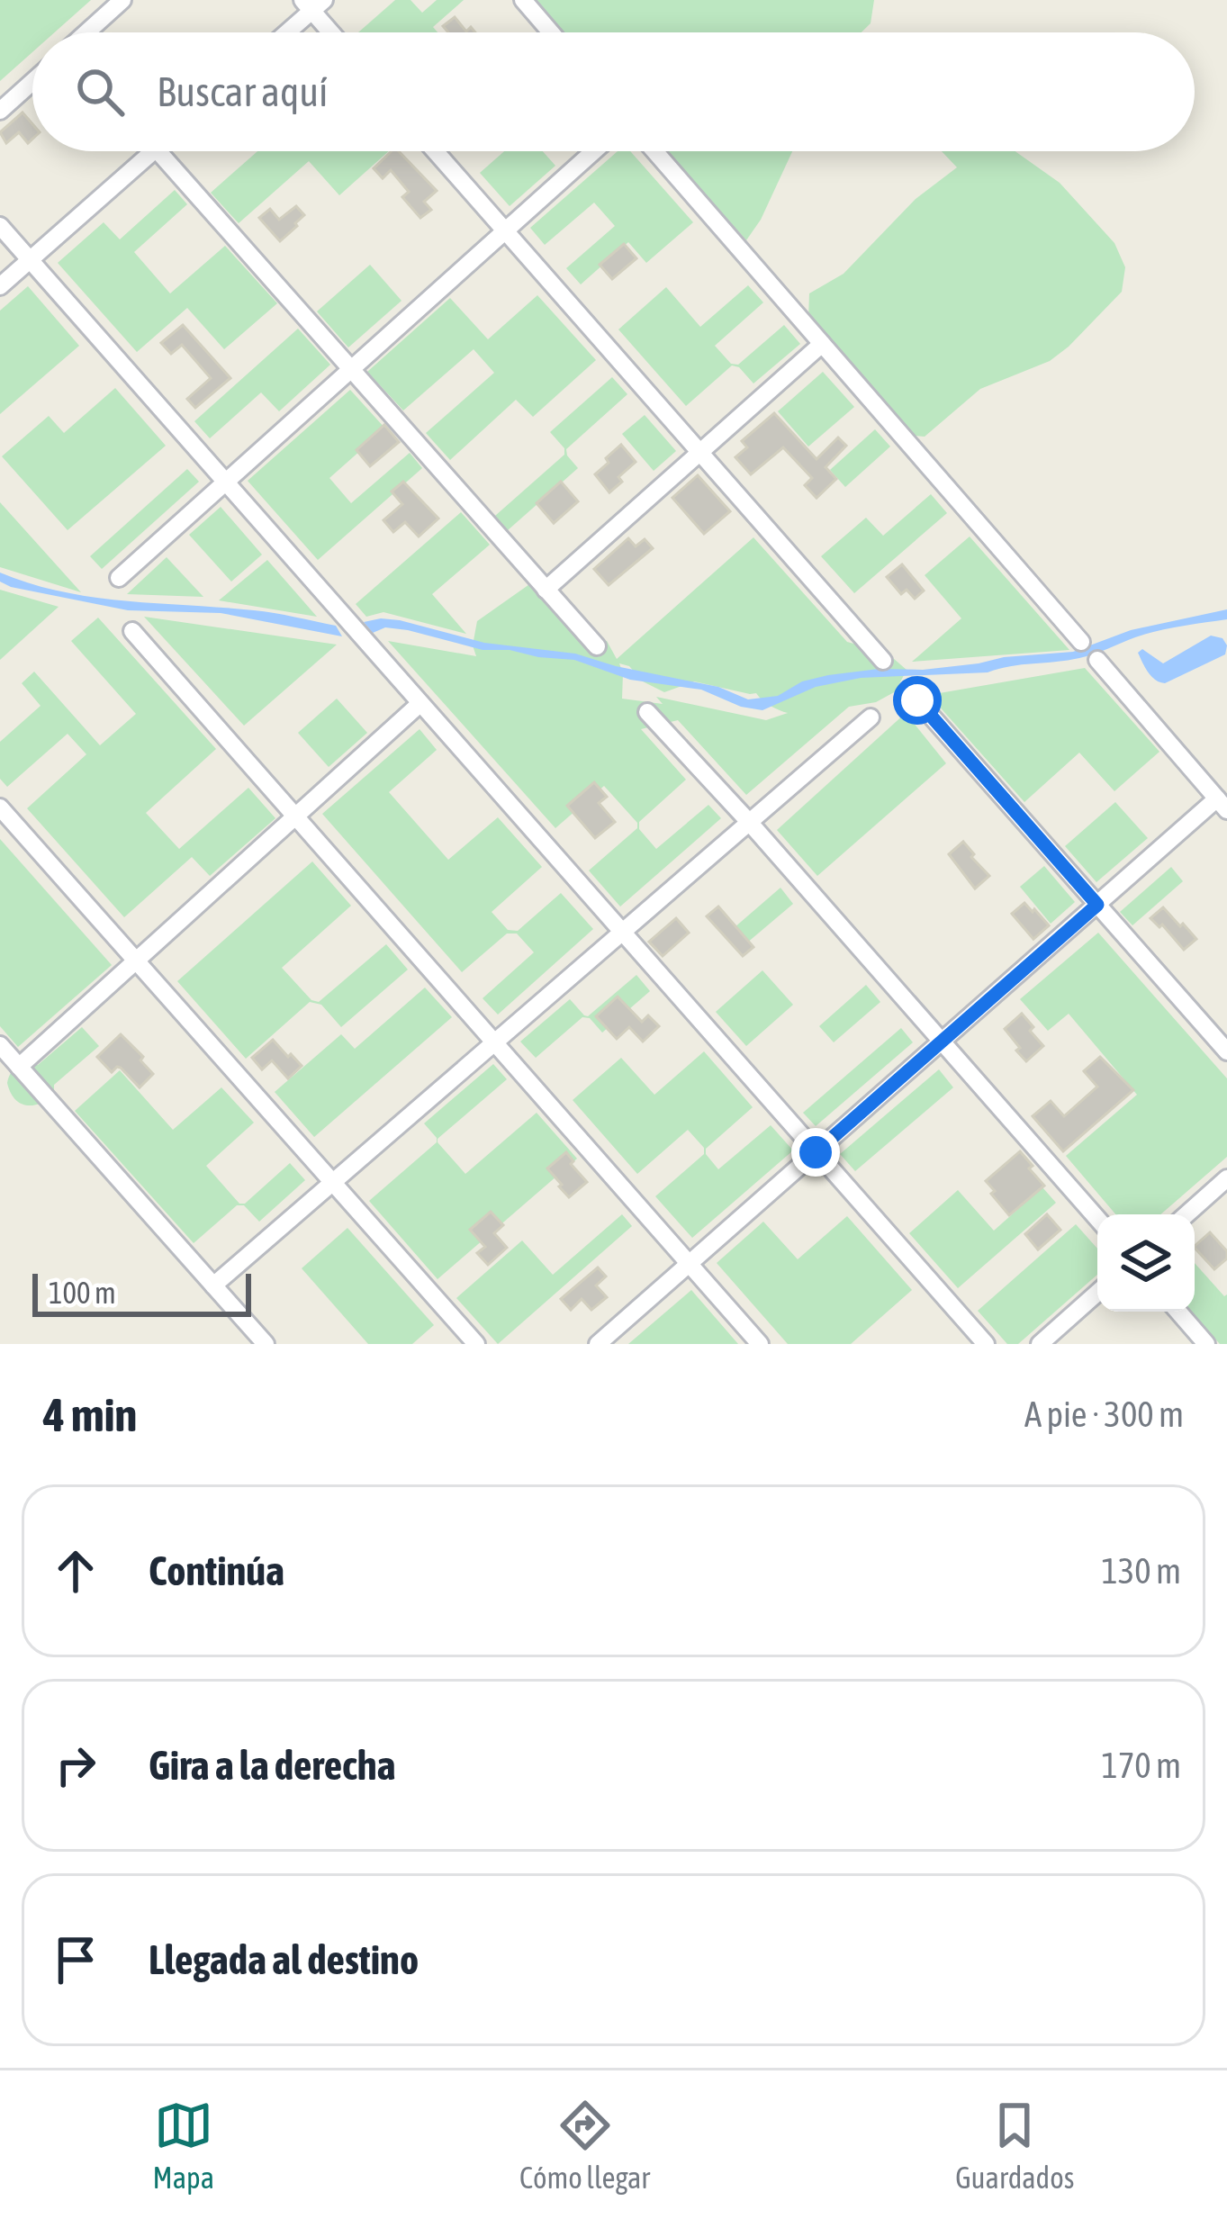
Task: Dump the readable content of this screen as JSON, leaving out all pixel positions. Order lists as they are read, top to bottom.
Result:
{
  "scale_bar": "100 m",
  "page": {
    "search": "Buscar aquí",
    "scale": "100 m",
    "heading": ["4 min", "A pie · 300 m"],
    "list": [
      ["Continúa", "130 m"],
      ["Gira a la derecha", "170 m"],
      "Llegada al destino"
    ],
    "nav": ["Mapa", "Cómo llegar", "Guardados"]
  }
}
